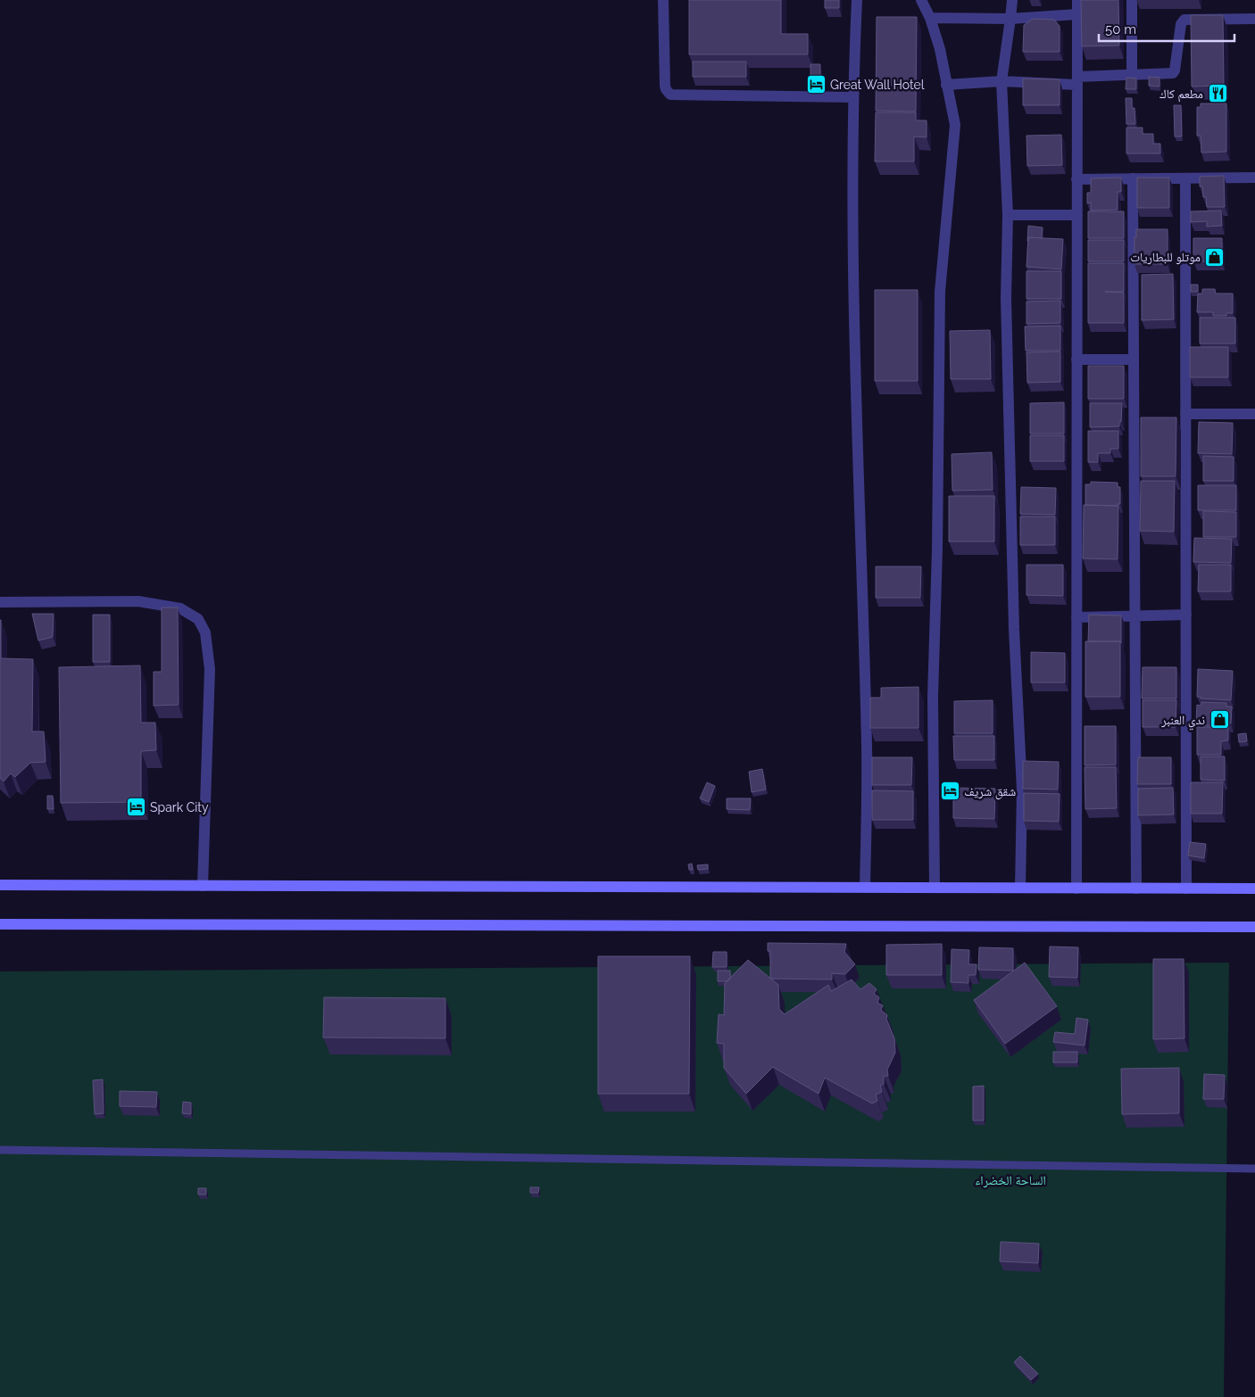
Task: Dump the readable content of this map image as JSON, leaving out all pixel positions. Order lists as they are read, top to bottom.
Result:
{
  "parks": ["الساحة الخضراء"],
  "places": {
    "hotel": ["Great Wall Hotel", "شقق شريف", "Spark City"],
    "restaurant": ["مطعم كاك"],
    "shop": ["موتلو للبطاريات", "ندي العنبر"]
  },
  "scale_bar": "50 m"
}
